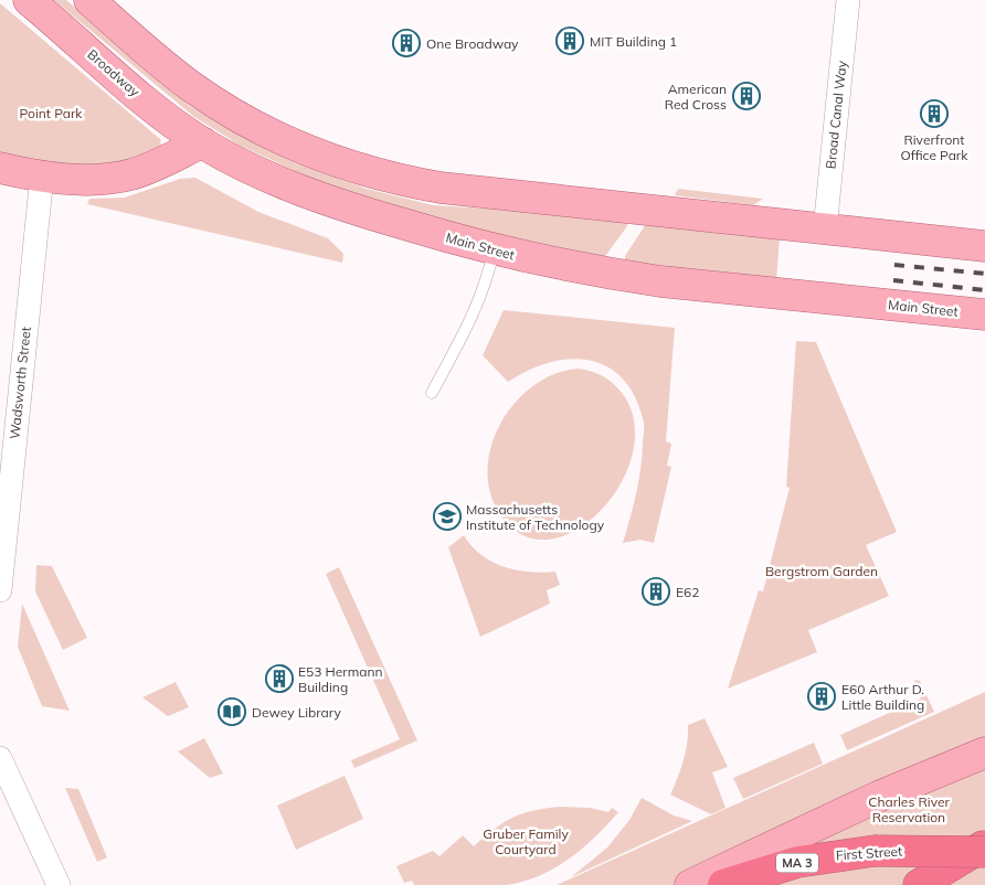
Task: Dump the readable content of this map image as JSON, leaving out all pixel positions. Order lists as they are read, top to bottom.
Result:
{
  "streets": {
    "highway": ["First Street", "MA 3"],
    "main road": ["Broadway", "Main Street"],
    "street": ["Broad Canal Way", "Wadsworth Street"]
  },
  "crossings": [
    ["Broadway", "Main Street"]
  ],
  "parks": [
    "Point Park",
    "Bergstrom Garden",
    "Charles River Reservation",
    "Gruber Family Courtyard"
  ],
  "places": {
    "building": [
      "MIT Building 1",
      "One Broadway",
      "American Red Cross",
      "Riverfront Office Park",
      "E62",
      "E53 Hermann Building",
      "E60 Arthur D. Little Building"
    ],
    "school or university": ["Massachusetts Institute of Technology"],
    "library": ["Dewey Library"]
  }
}
